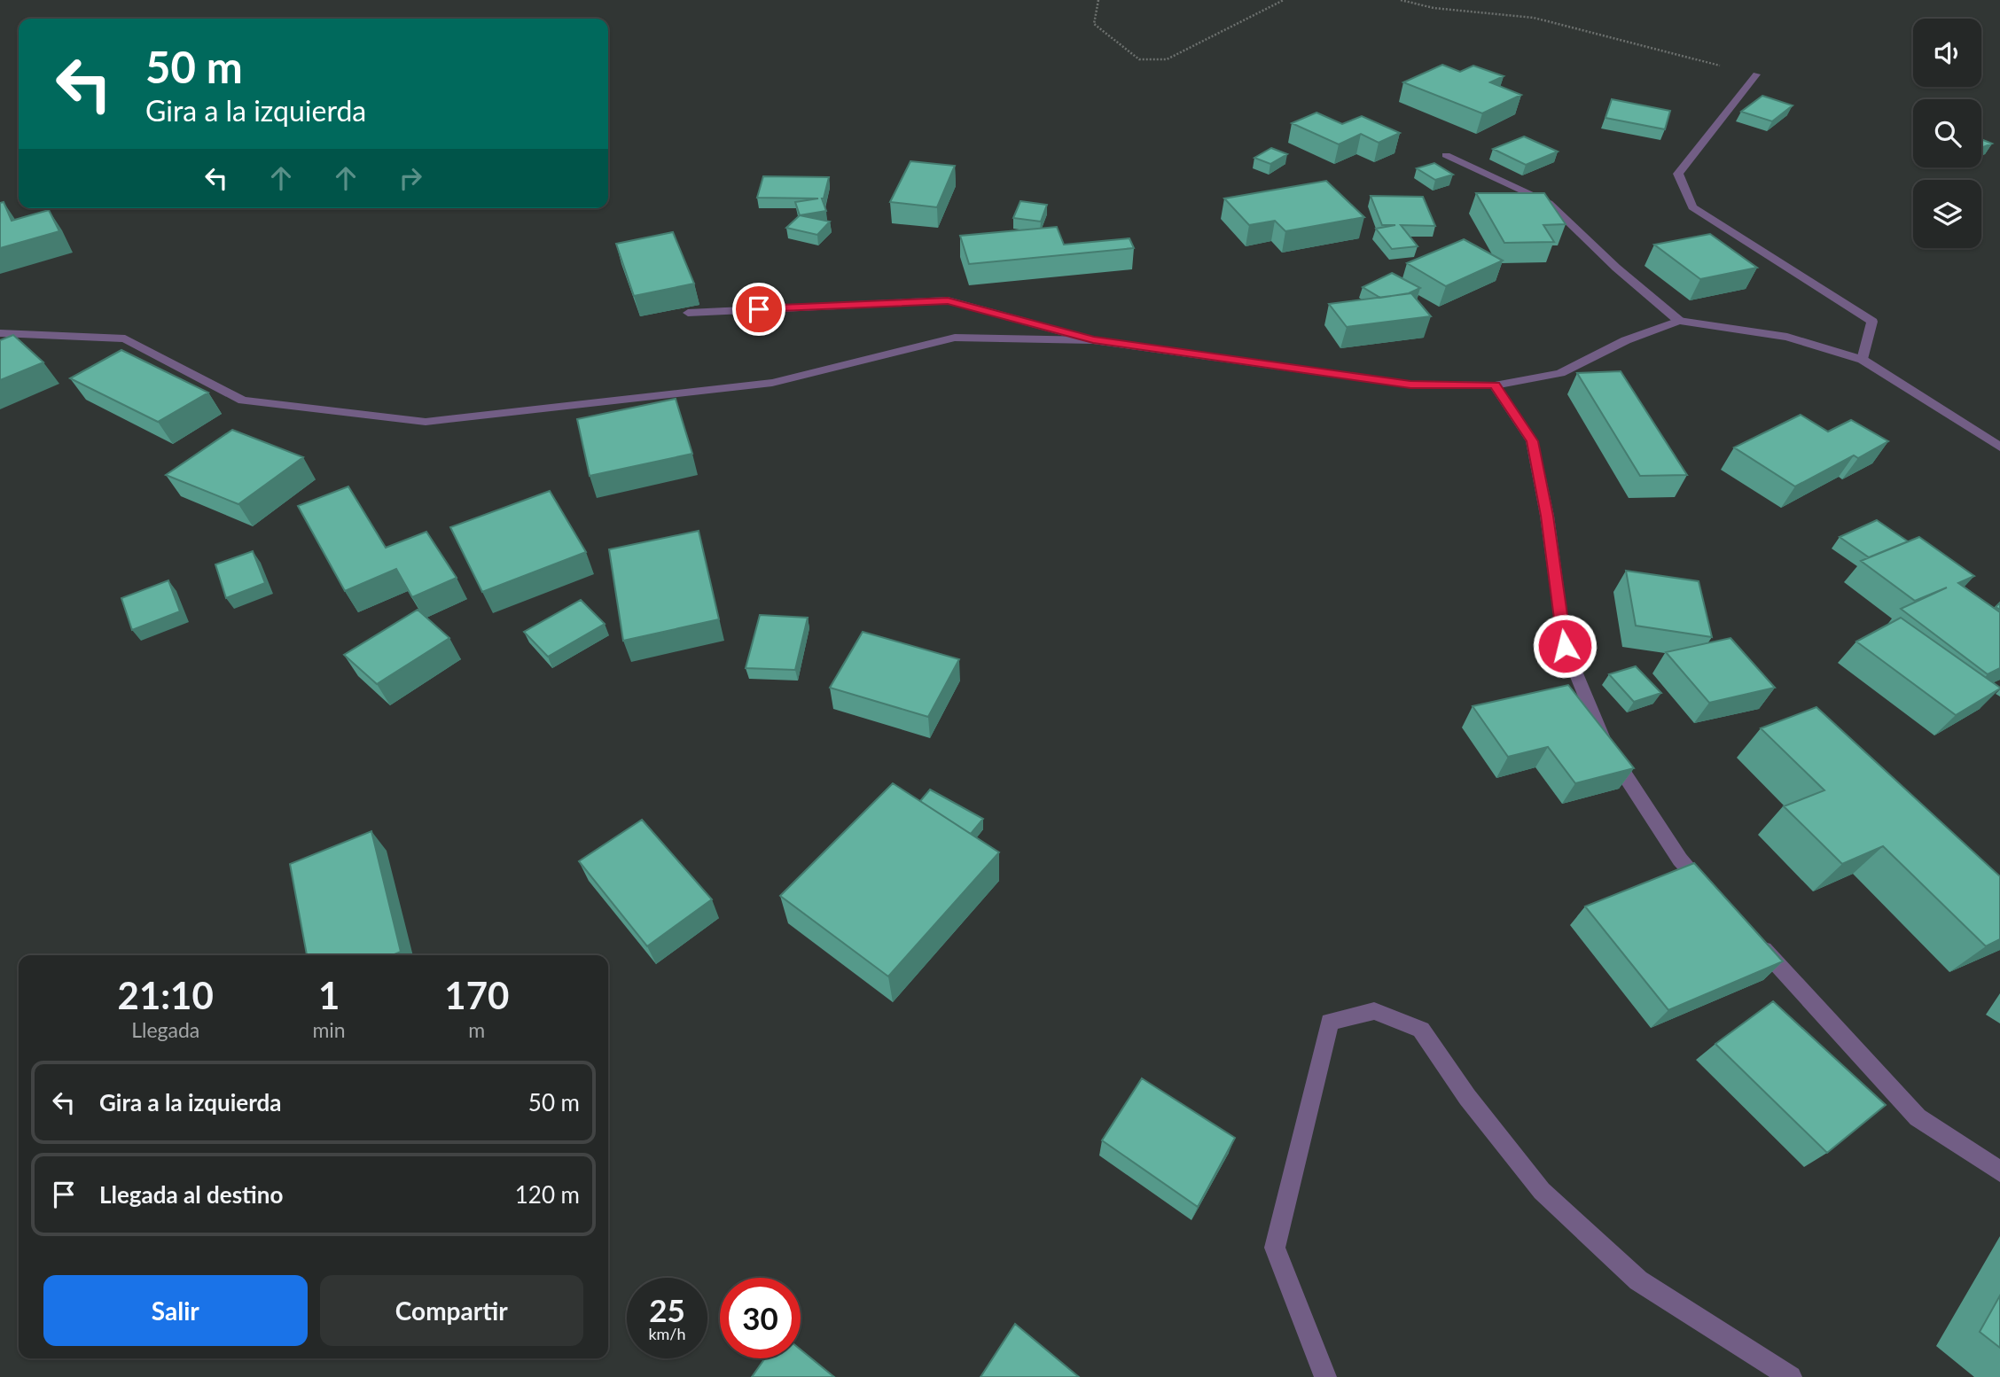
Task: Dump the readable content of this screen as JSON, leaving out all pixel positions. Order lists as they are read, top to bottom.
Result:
{
  "page": {
    "turn": ["50 m", "Gira a la izquierda"],
    "eta": [
      "21:10",
      "Llegada",
      "1",
      "min",
      "170",
      "m"
    ],
    "list": [
      {
        "name": "Gira a la izquierda",
        "value": "50 m"
      },
      {
        "name": "Llegada al destino",
        "value": "120 m"
      }
    ],
    "buttons": ["Salir", "Compartir"],
    "speed": "25 km/h",
    "limit": "30"
  }
}
